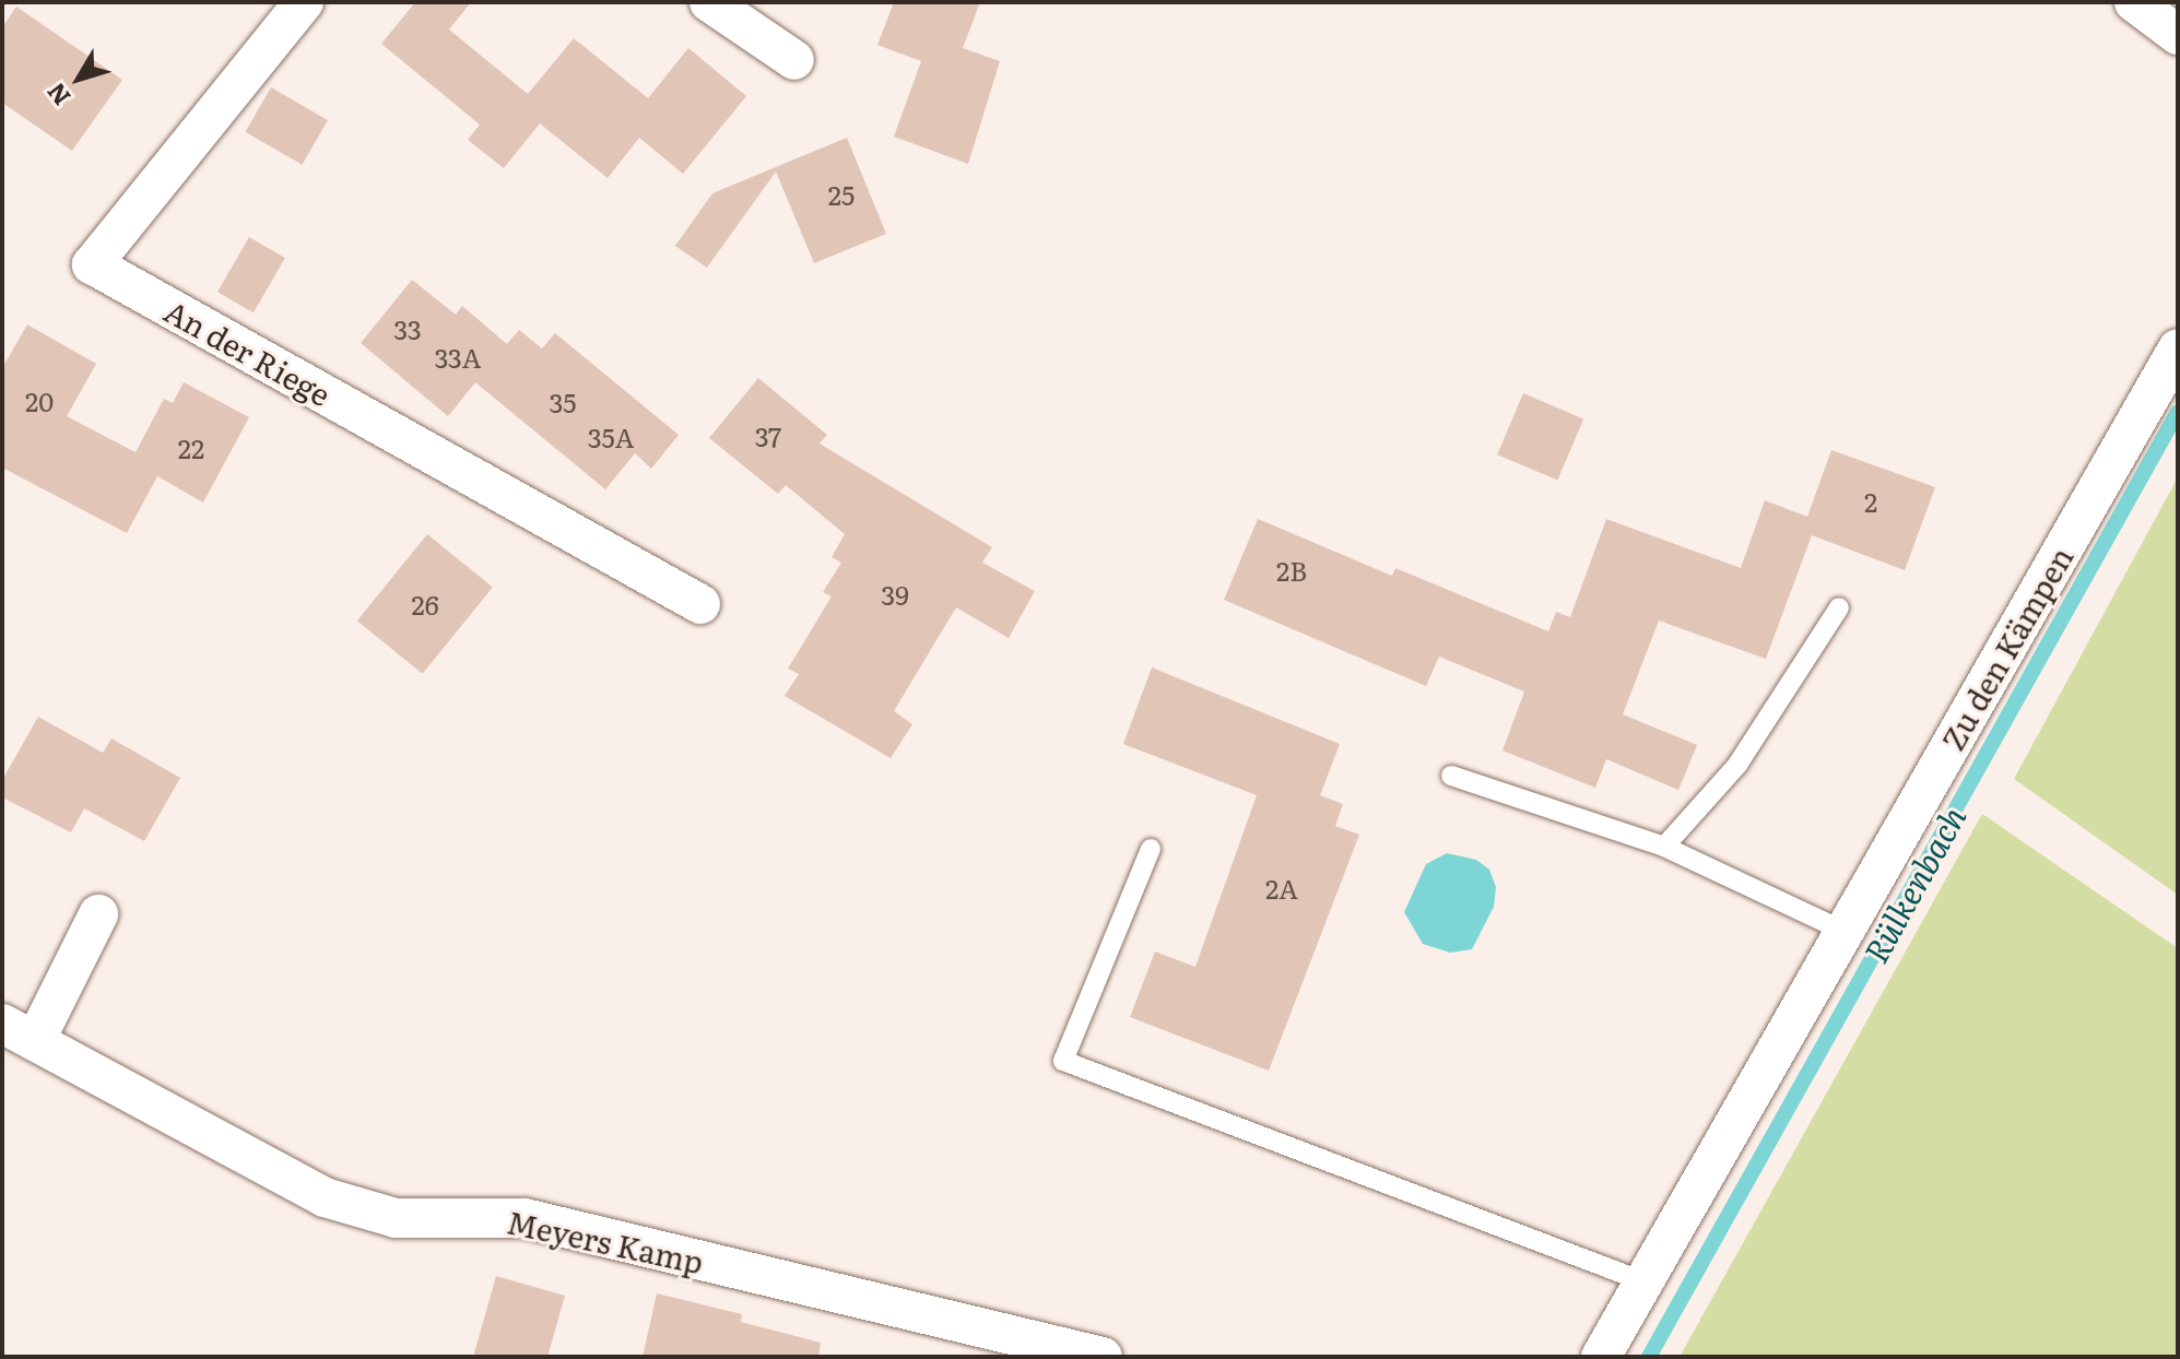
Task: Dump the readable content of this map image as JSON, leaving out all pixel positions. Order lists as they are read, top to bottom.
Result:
{
  "streets": {
    "street": ["An der Riege", "Zu den Kämpen", "Meyers Kamp"]
  },
  "water": ["Rülkenbach"],
  "house_numbers": [
    "25",
    "33",
    "33A",
    "20",
    "35",
    "37",
    "35A",
    "22",
    "2",
    "2B",
    "39",
    "26",
    "2A"
  ],
  "north": "bottom left"
}
